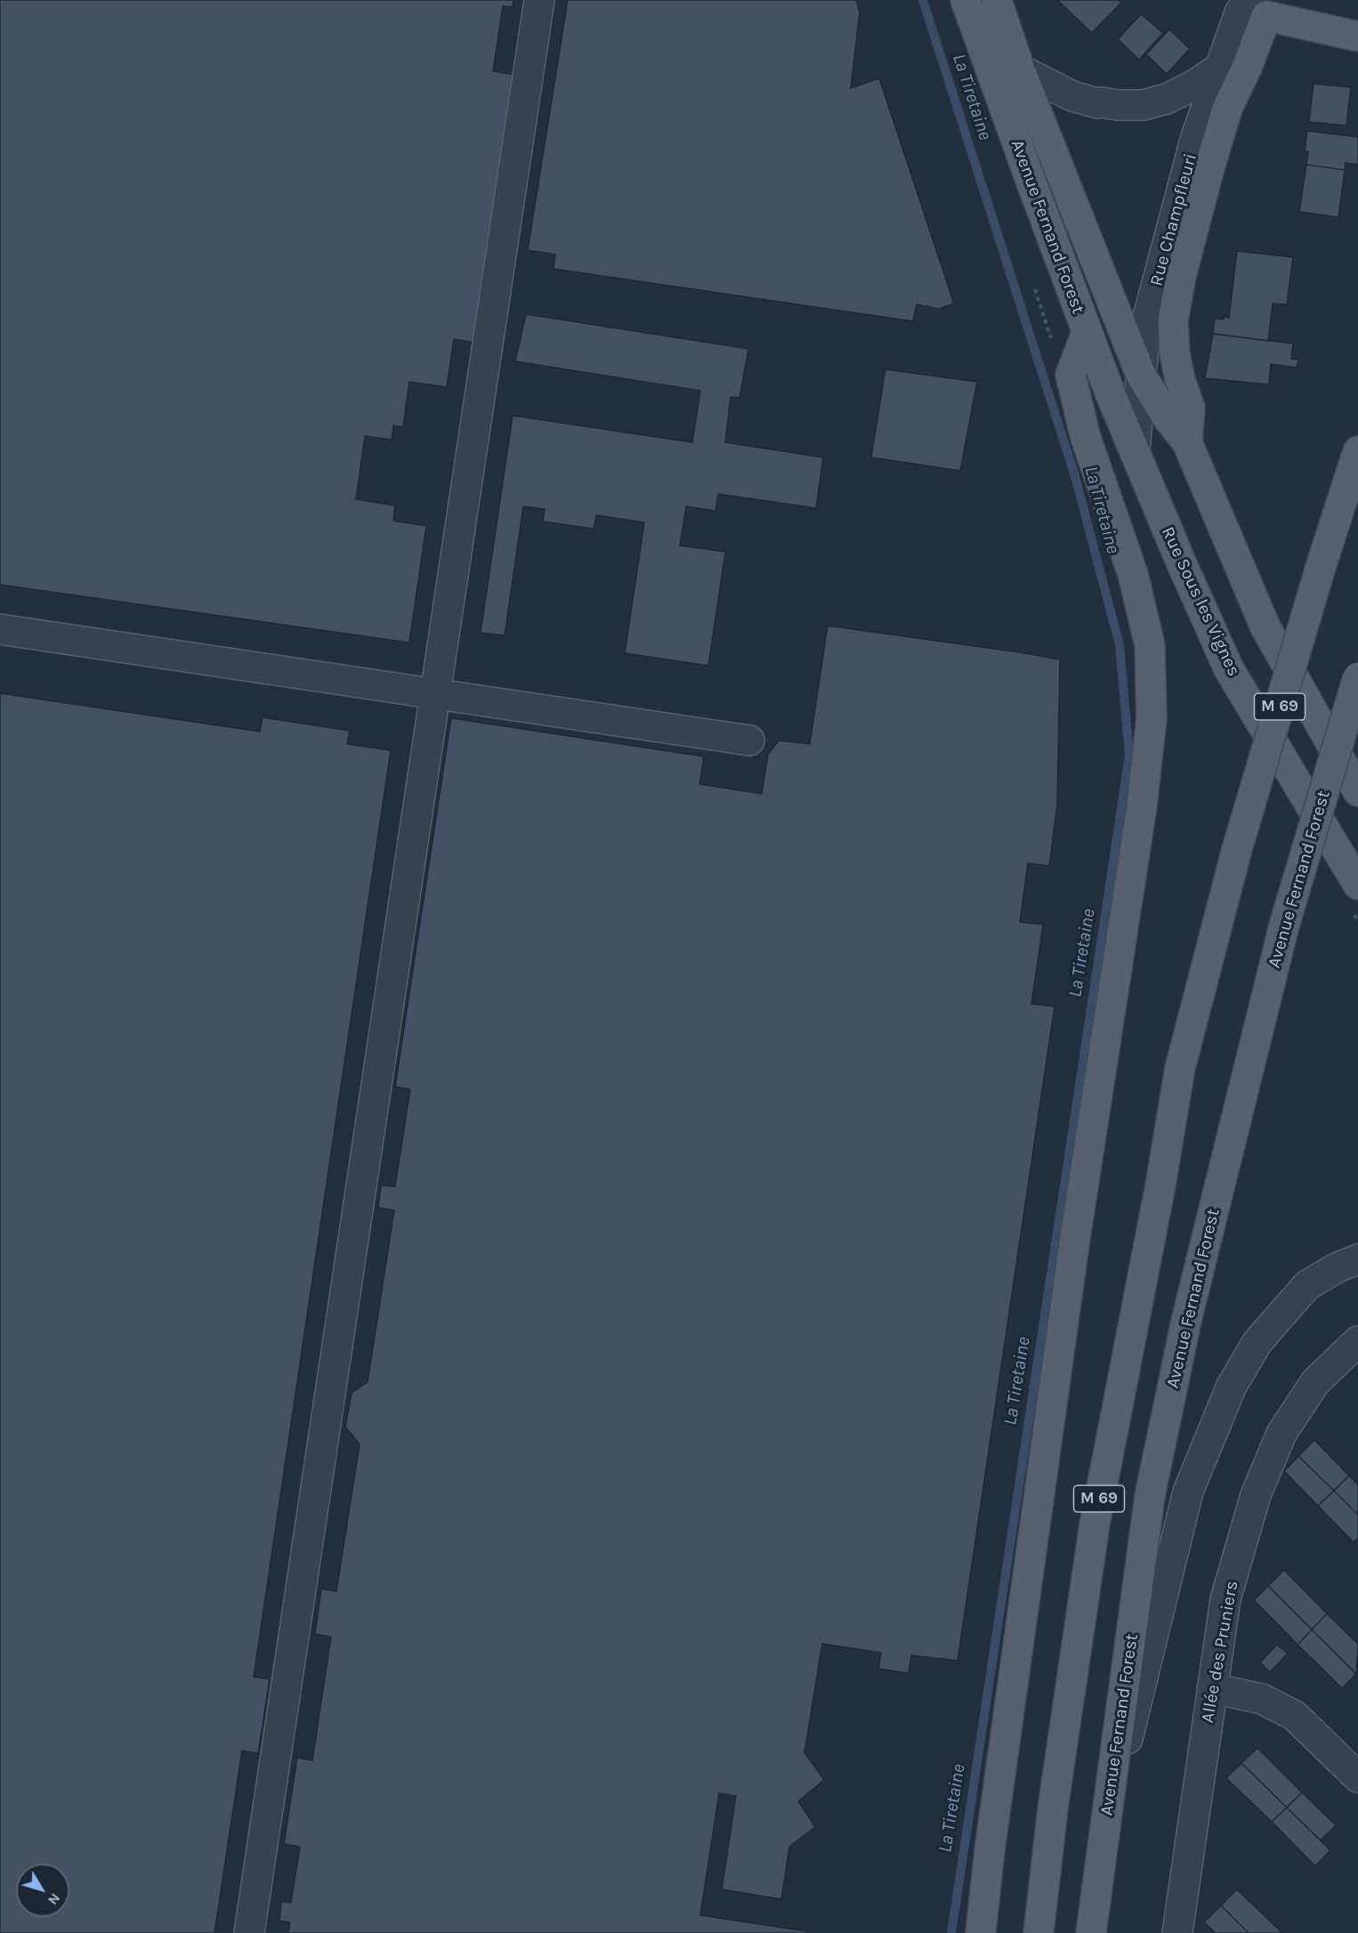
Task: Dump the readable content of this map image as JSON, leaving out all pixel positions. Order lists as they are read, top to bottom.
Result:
{
  "streets": {
    "main road": ["Avenue Fernand Forest", "Rue Sous les Vignes", "M 69"],
    "street": ["Rue Champfleuri", "Allée des Pruniers"]
  },
  "crossings": [
    ["Rue Champfleuri", "Avenue Fernand Forest"],
    ["Rue Champfleuri", "Rue Sous les Vignes"],
    ["Avenue Fernand Forest", "Rue Sous les Vignes"]
  ],
  "water": ["La Tiretaine"],
  "north": "bottom right"
}
